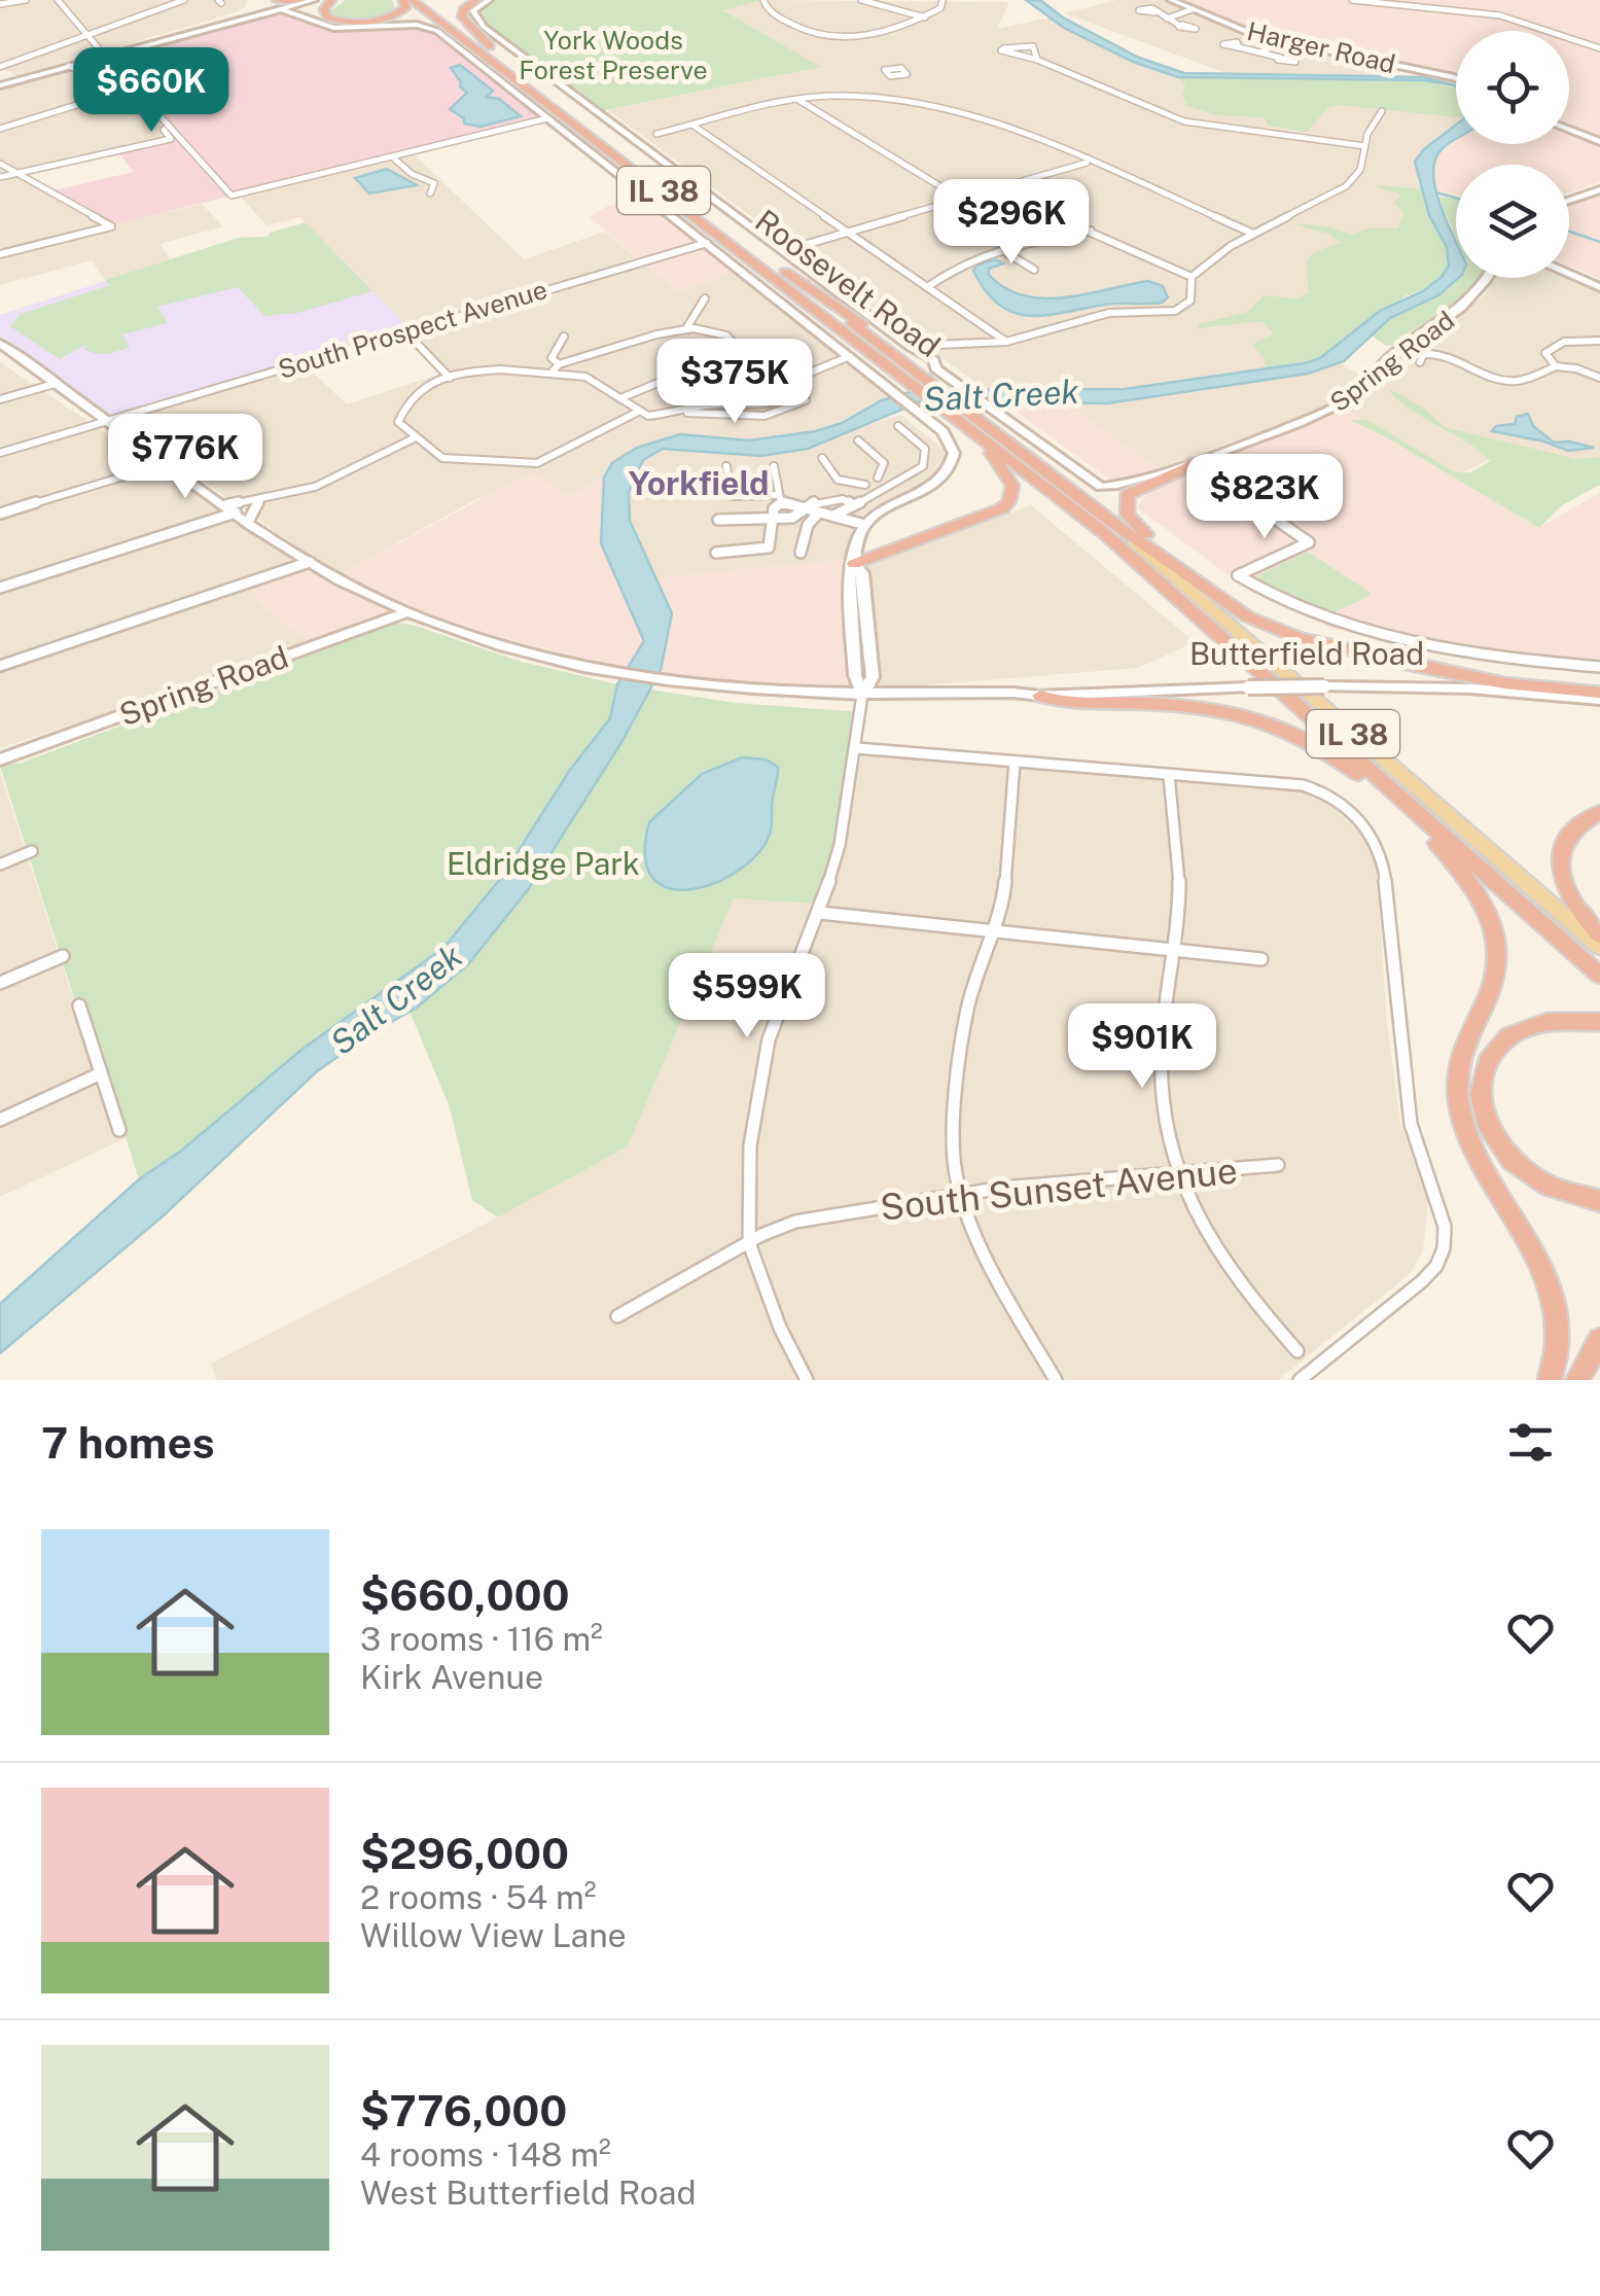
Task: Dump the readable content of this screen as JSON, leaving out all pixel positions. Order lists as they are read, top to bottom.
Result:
{
  "streets": {
    "highway": ["IL 38", "Roosevelt Road", "Butterfield Road"],
    "street": [
      "Harger Road",
      "South Prospect Avenue",
      "Spring Road",
      "South Sunset Avenue"
    ]
  },
  "crossings": [
    ["South Prospect Avenue", "Butterfield Road"],
    ["Spring Road", "Butterfield Road"]
  ],
  "districts": ["Yorkfield"],
  "water": ["Salt Creek"],
  "parks": ["York Woods Forest Preserve", "Eldridge Park"],
  "page": {
    "price": [
      "$660K",
      "$296K",
      "$375K",
      "$776K",
      "$823K",
      "$599K",
      "$901K"
    ],
    "heading": "7 homes",
    "list": [
      {
        "name": "$660,000",
        "note": "3 rooms · 116 m² · Kirk Avenue"
      },
      {
        "name": "$296,000",
        "note": "2 rooms · 54 m² · Willow View Lane"
      },
      {
        "name": "$776,000",
        "note": "4 rooms · 148 m² · West Butterfield Road"
      }
    ]
  }
}
